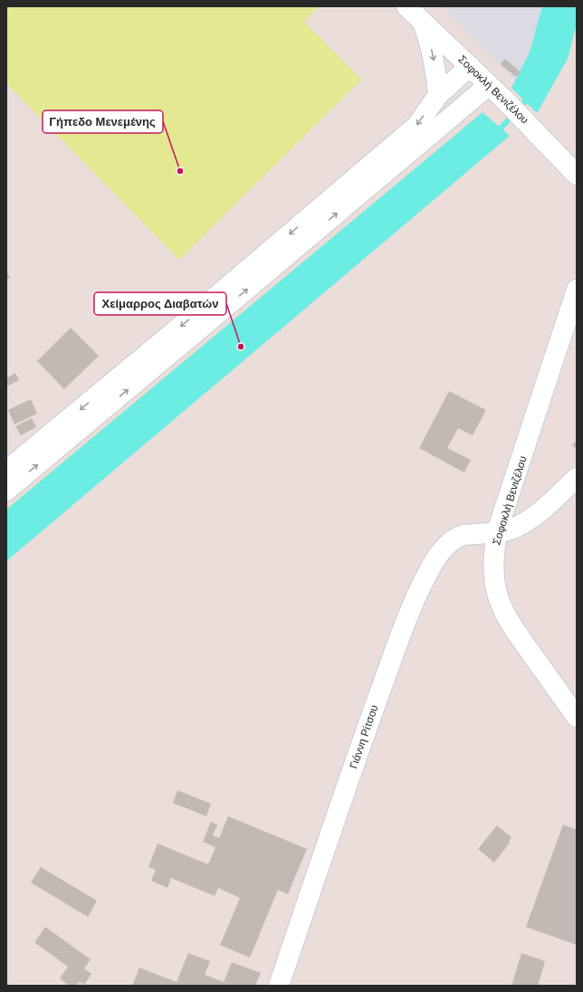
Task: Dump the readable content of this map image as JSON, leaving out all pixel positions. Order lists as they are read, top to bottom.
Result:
{
  "streets": {
    "street": ["Σοφοκλή Βενιζέλου", "Γιάννη Ρίτσου"]
  },
  "crossings": [
    ["Σοφοκλή Βενιζέλου", "Γιάννη Ρίτσου"]
  ],
  "places": ["Γήπεδο Μενεμένης", "Χείμαρρος Διαβατών"]
}
